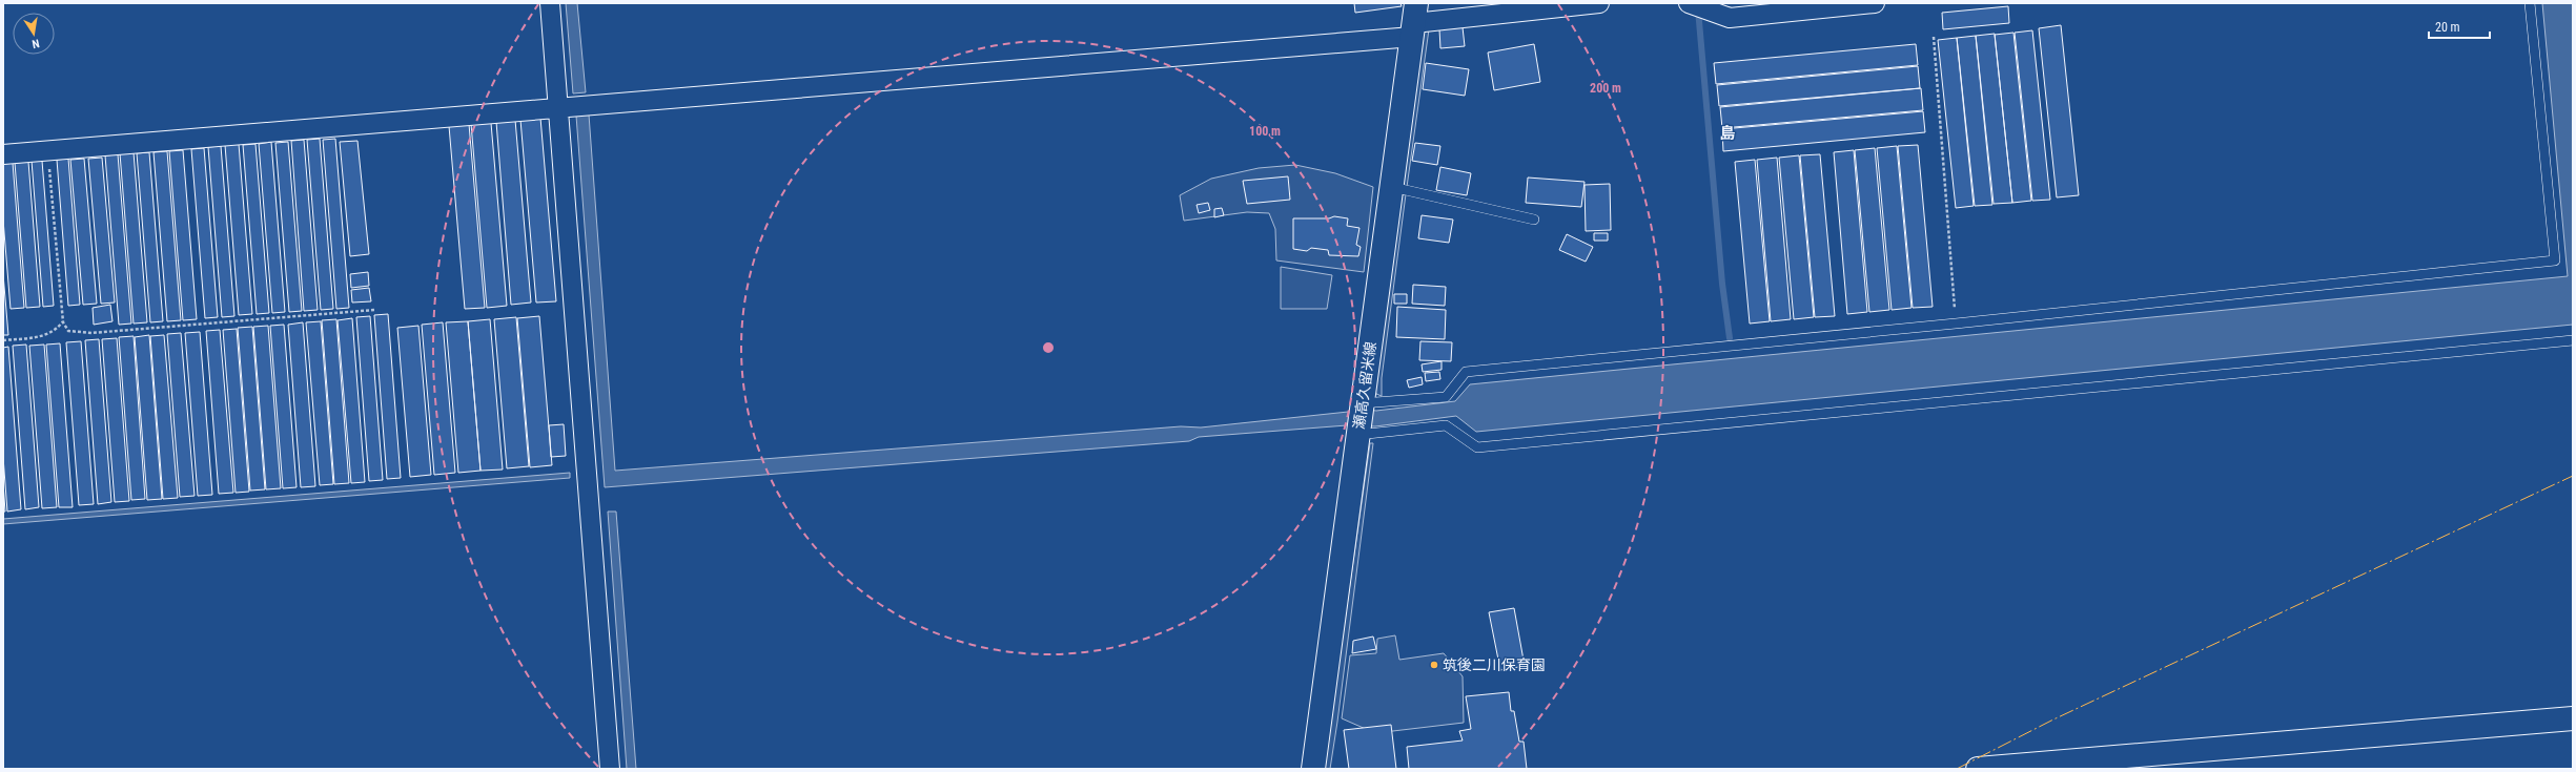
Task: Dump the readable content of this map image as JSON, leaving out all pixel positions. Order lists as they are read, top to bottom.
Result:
{
  "streets": {
    "main road": ["瀬高久留米線"]
  },
  "districts": ["島"],
  "places": ["筑後二川保育園"],
  "scale_bar": "20 m",
  "north": "bottom",
  "rings": ["200 m", "100 m"]
}
